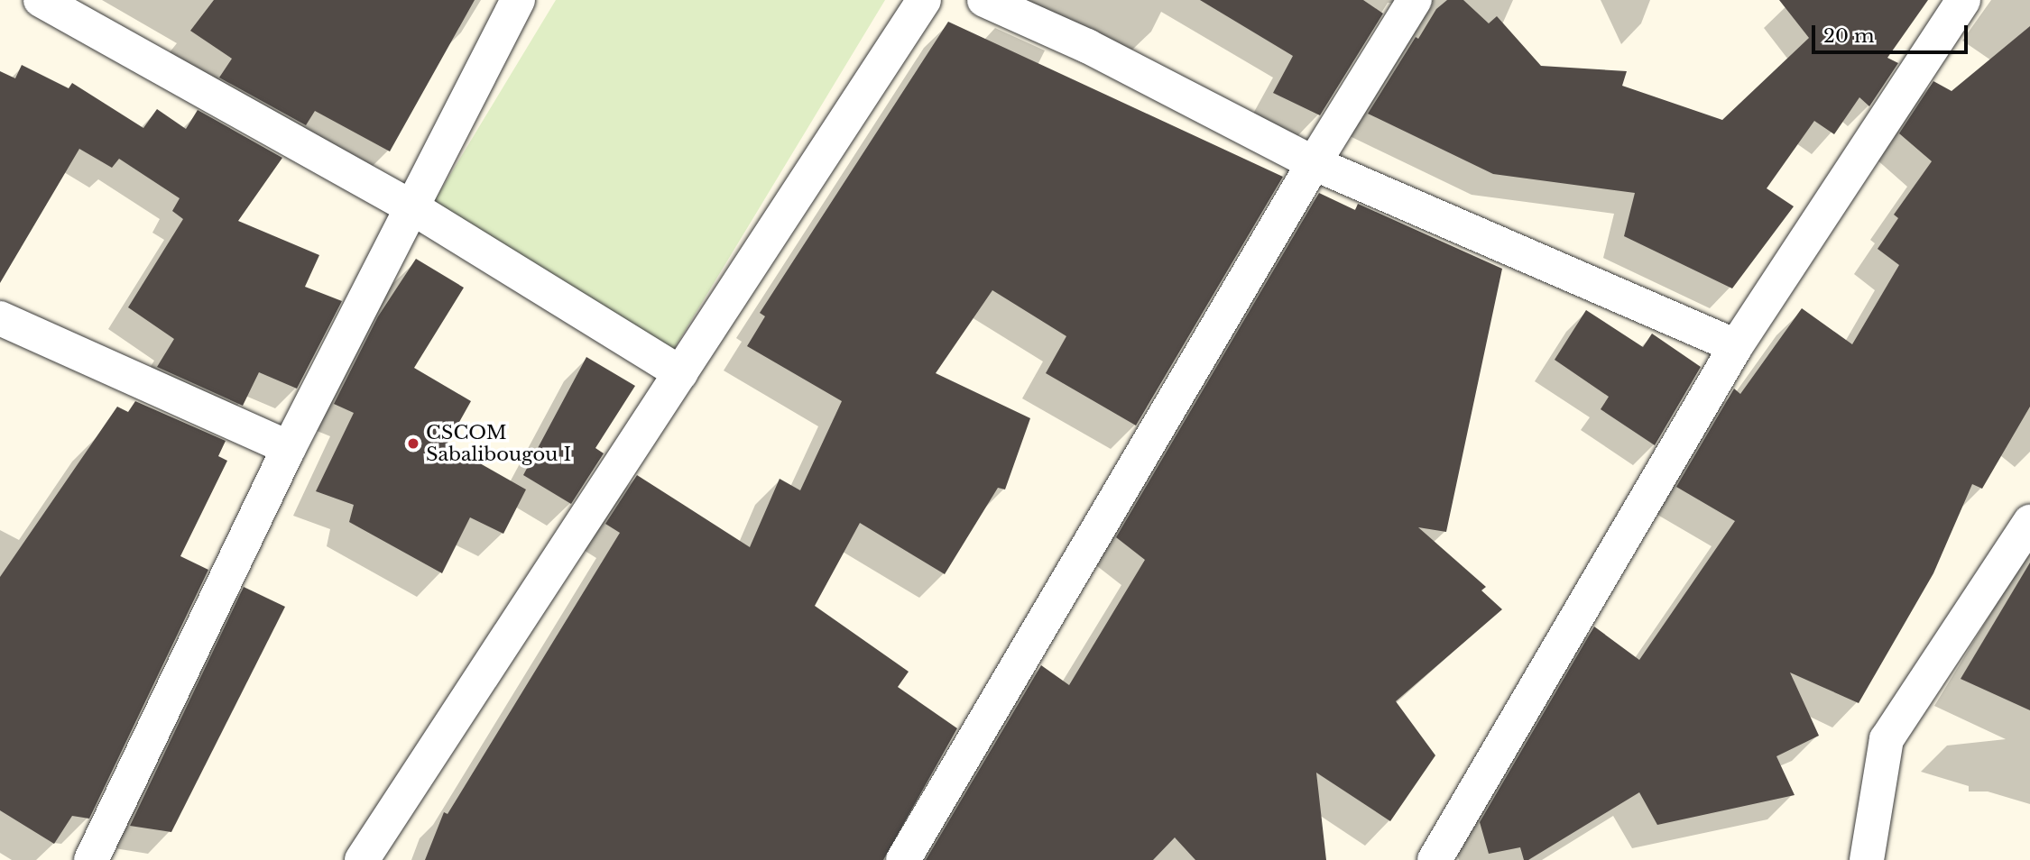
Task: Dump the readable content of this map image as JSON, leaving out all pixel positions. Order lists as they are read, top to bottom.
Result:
{
  "places": ["CSCOM Sabalibougou I"],
  "scale_bar": "20 m"
}
